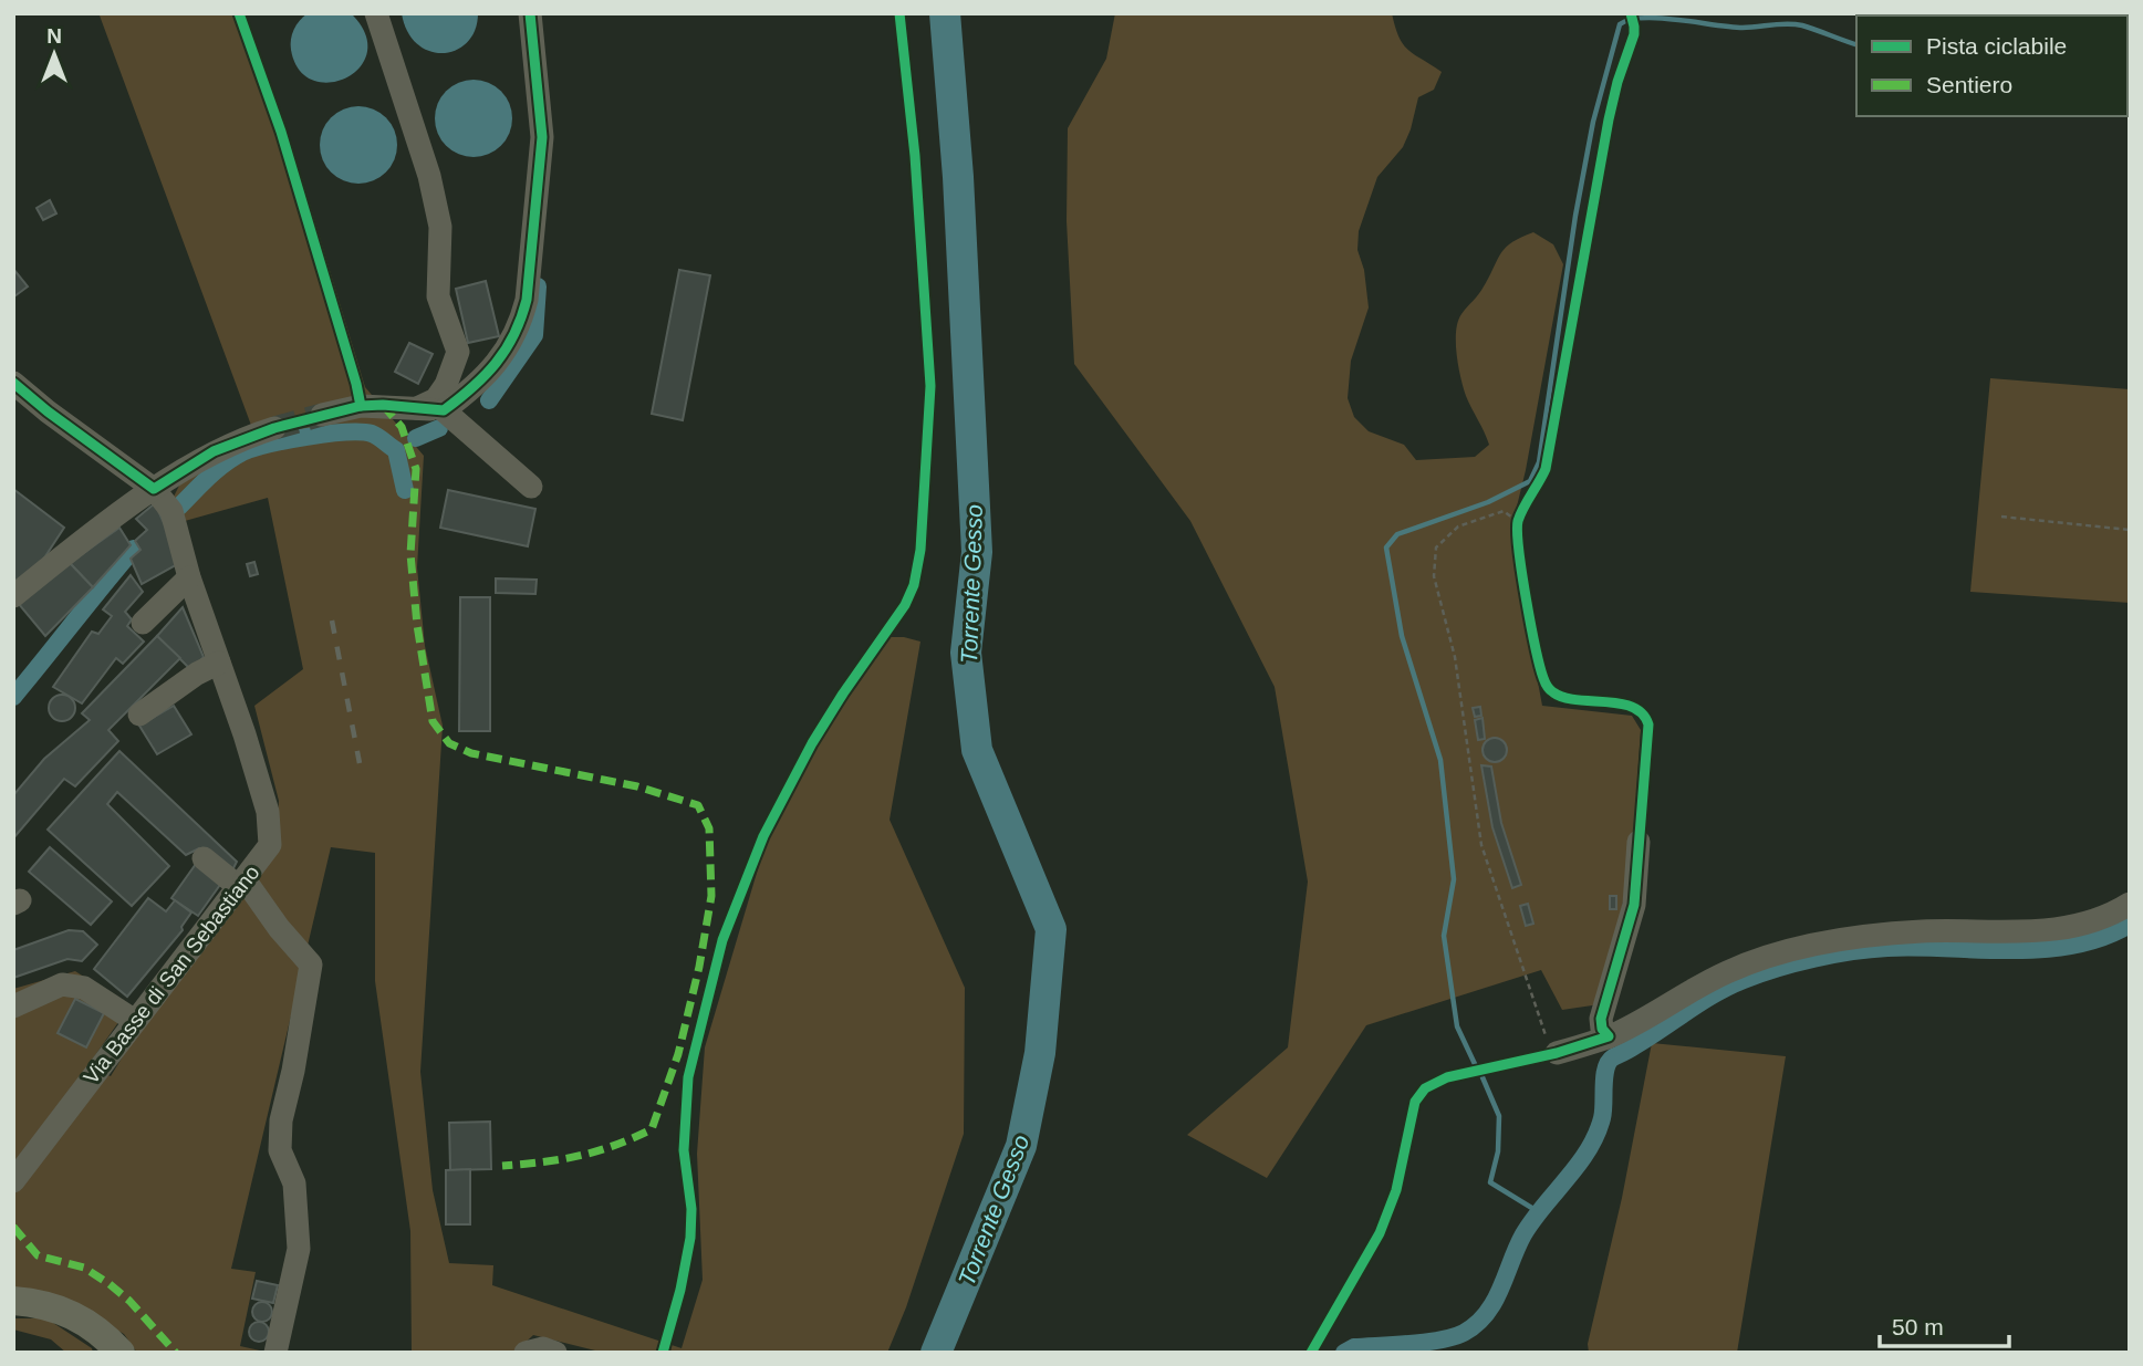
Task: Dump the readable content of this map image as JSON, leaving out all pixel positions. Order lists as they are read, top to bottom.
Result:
{
  "streets": {
    "street": ["Via Basse di San Sebastiano"]
  },
  "water": ["Torrente Gesso"],
  "legend": ["Pista ciclabile", "Sentiero"],
  "scale_bar": "50 m",
  "north": "top"
}
